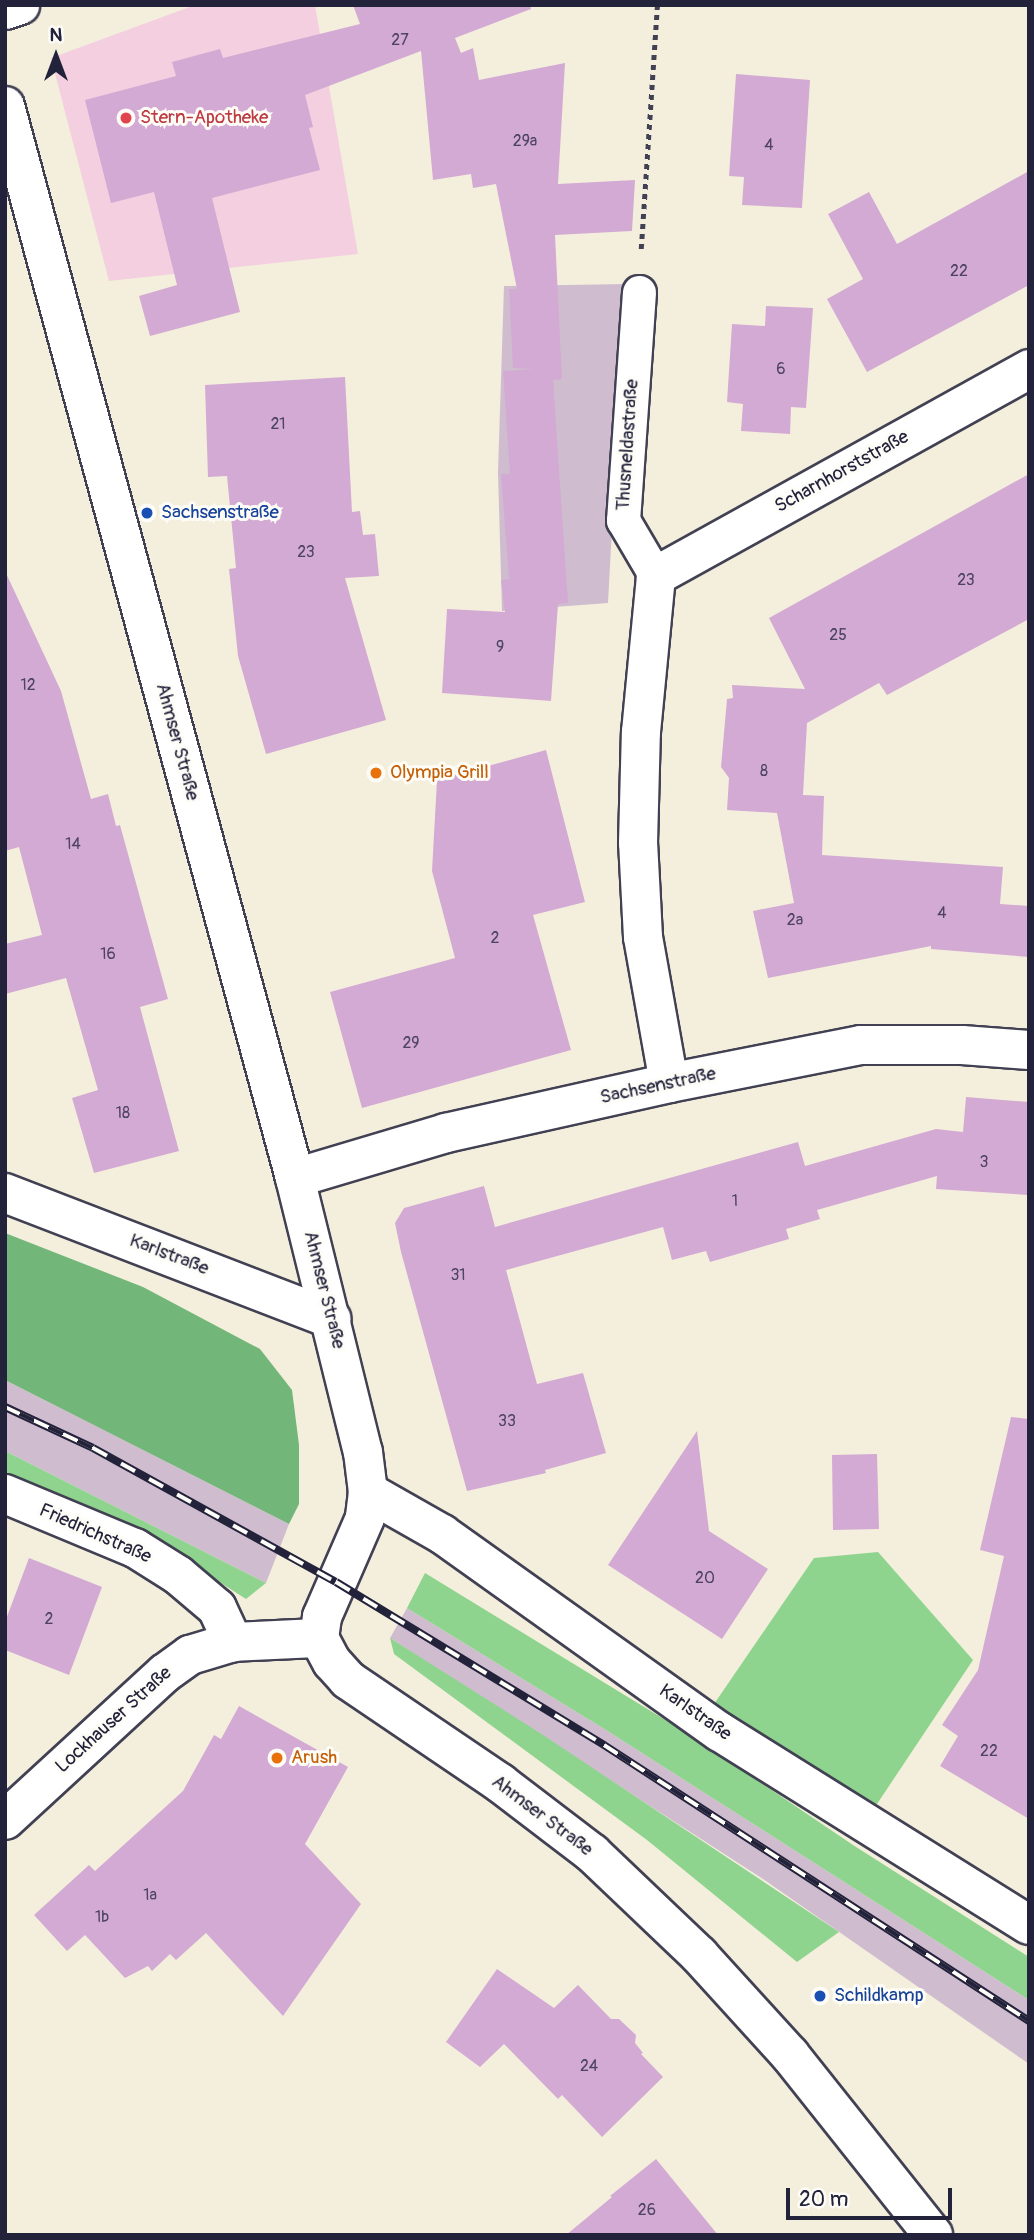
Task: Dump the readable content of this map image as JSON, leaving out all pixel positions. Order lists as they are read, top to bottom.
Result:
{
  "streets": {
    "street": [
      "Scharnhorststraße",
      "Ahmser Straße",
      "Sachsenstraße",
      "Karlstraße",
      "Friedrichstraße",
      "Lockhauser Straße"
    ],
    "lane": ["Thusneldastraße"]
  },
  "crossings": [
    ["Thusneldastraße", "Scharnhorststraße"],
    ["Ahmser Straße", "Sachsenstraße"],
    ["Ahmser Straße", "Karlstraße"],
    ["Ahmser Straße", "Lockhauser Straße"],
    ["Friedrichstraße", "Lockhauser Straße"]
  ],
  "places": [
    "Stern-Apotheke",
    "Sachsenstraße",
    "Olympia Grill",
    "Arush",
    "Schildkamp"
  ],
  "house_numbers": [
    "27",
    "29a",
    "4",
    "22",
    "6",
    "21",
    "23",
    "23",
    "25",
    "9",
    "12",
    "8",
    "14",
    "4",
    "2a",
    "2",
    "16",
    "29",
    "18",
    "3",
    "1",
    "31",
    "33",
    "20",
    "2",
    "22",
    "1a",
    "1b",
    "24",
    "26"
  ],
  "scale_bar": "20 m",
  "north": "top"
}
